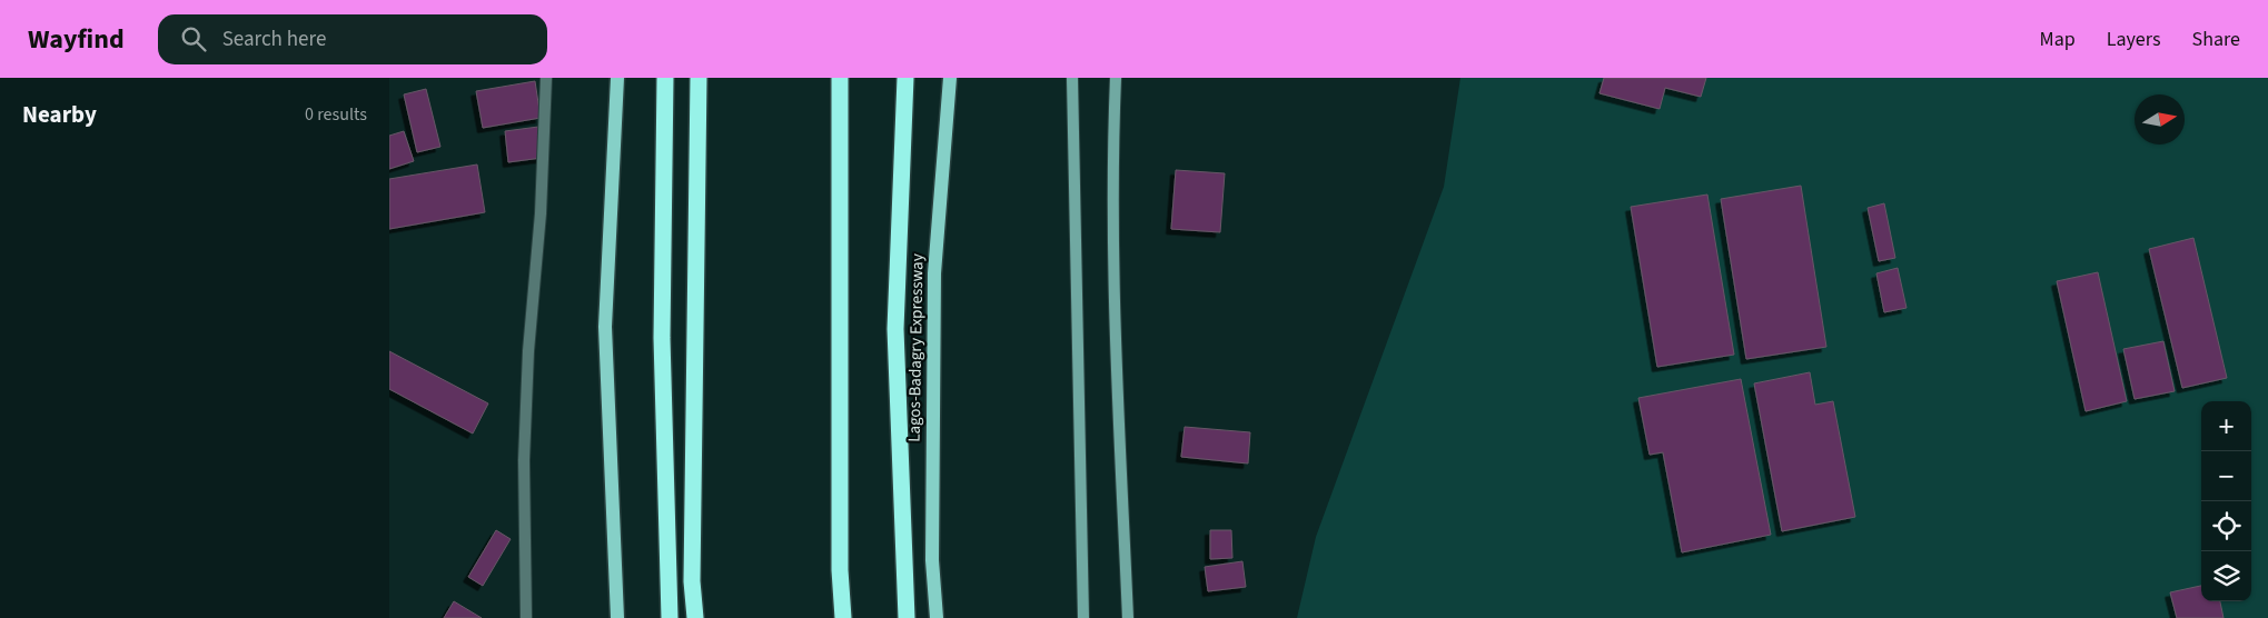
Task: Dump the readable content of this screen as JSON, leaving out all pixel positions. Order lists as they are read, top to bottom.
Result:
{
  "streets": {
    "main road": ["Lagos-Badagry Expressway"]
  },
  "north": "right",
  "page": {
    "header": "Wayfind",
    "search": "Search here",
    "nav": ["Map", "Layers", "Share"],
    "heading": ["Nearby", "0 results"],
    "map_buttons": ["+", "−"]
  }
}
